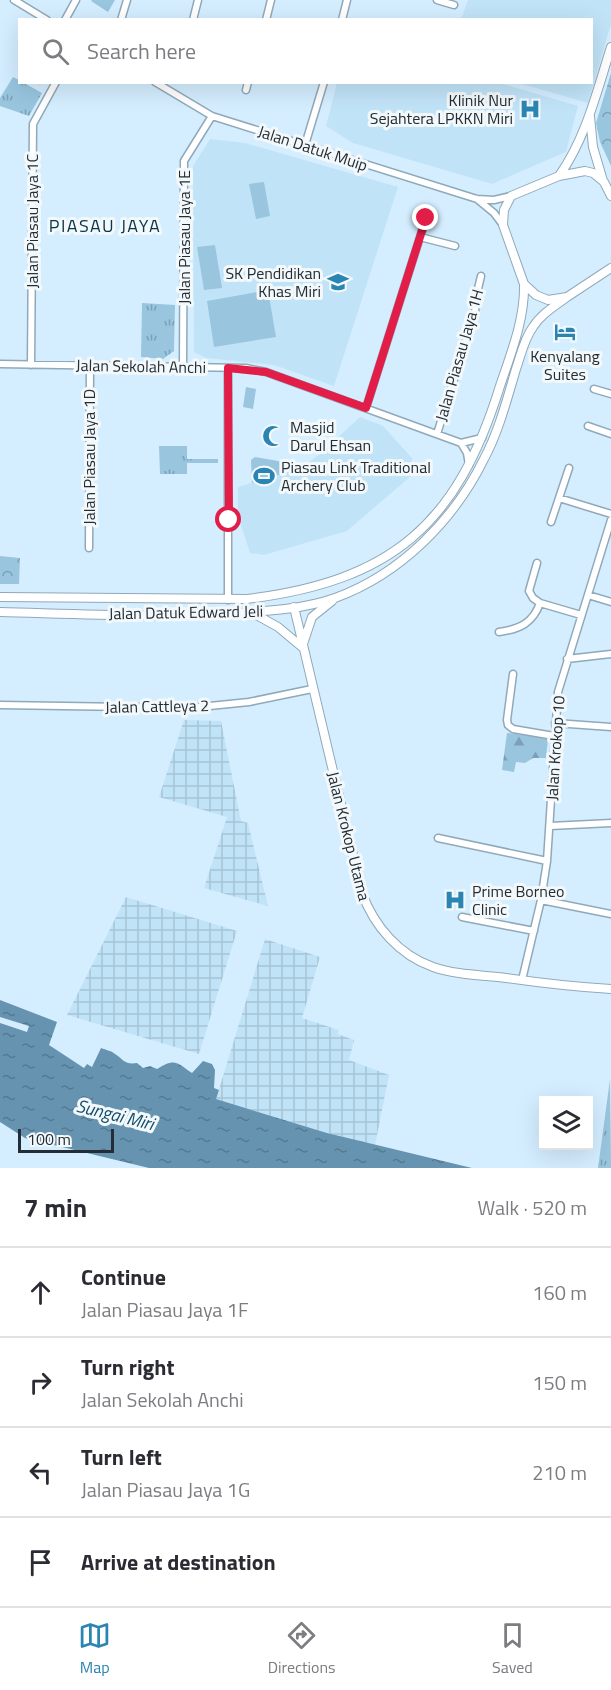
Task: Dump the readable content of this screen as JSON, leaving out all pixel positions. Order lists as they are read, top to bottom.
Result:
{
  "streets": {
    "street": [
      "Jalan Datuk Muip",
      "Jalan Piasau Jaya 1C",
      "Jalan Piasau Jaya 1E",
      "Jalan Piasau Jaya 1H",
      "Jalan Sekolah Anchi",
      "Jalan Piasau Jaya 1D",
      "Jalan Datuk Edward Jeli",
      "Jalan Cattleya 2",
      "Jalan Krokop 10",
      "Jalan Krokop Utama"
    ]
  },
  "crossings": [
    ["Jalan Datuk Muip", "Jalan Piasau Jaya 1E"],
    ["Jalan Piasau Jaya 1C", "Jalan Sekolah Anchi"],
    ["Jalan Piasau Jaya 1E", "Jalan Sekolah Anchi"],
    ["Jalan Piasau Jaya 1H", "Jalan Sekolah Anchi"],
    ["Jalan Sekolah Anchi", "Jalan Piasau Jaya 1D"],
    ["Jalan Datuk Edward Jeli", "Jalan Krokop Utama"],
    ["Jalan Cattleya 2", "Jalan Krokop Utama"],
    ["Jalan Krokop 10", "Jalan Krokop Utama"]
  ],
  "districts": ["PIASAU JAYA"],
  "water": ["Sungai Miri"],
  "places": {
    "hospital": ["Klinik Nur Sejahtera LPKKN Miri", "Prime Borneo Clinic"],
    "school or university": ["SK Pendidikan Khas Miri"],
    "hotel": ["Kenyalang Suites"],
    "mosque": ["Masjid Darul Ehsan"],
    "sports": ["Piasau Link Traditional Archery Club"]
  },
  "scale_bar": "100 m",
  "page": {
    "search": "Search here",
    "scale": "100 m",
    "heading": ["7 min", "Walk · 520 m"],
    "list": [
      ["Continue", "Jalan Piasau Jaya 1F", "160 m"],
      ["Turn right", "Jalan Sekolah Anchi", "150 m"],
      ["Turn left", "Jalan Piasau Jaya 1G", "210 m"],
      "Arrive at destination"
    ],
    "nav": ["Map", "Directions", "Saved"]
  }
}
